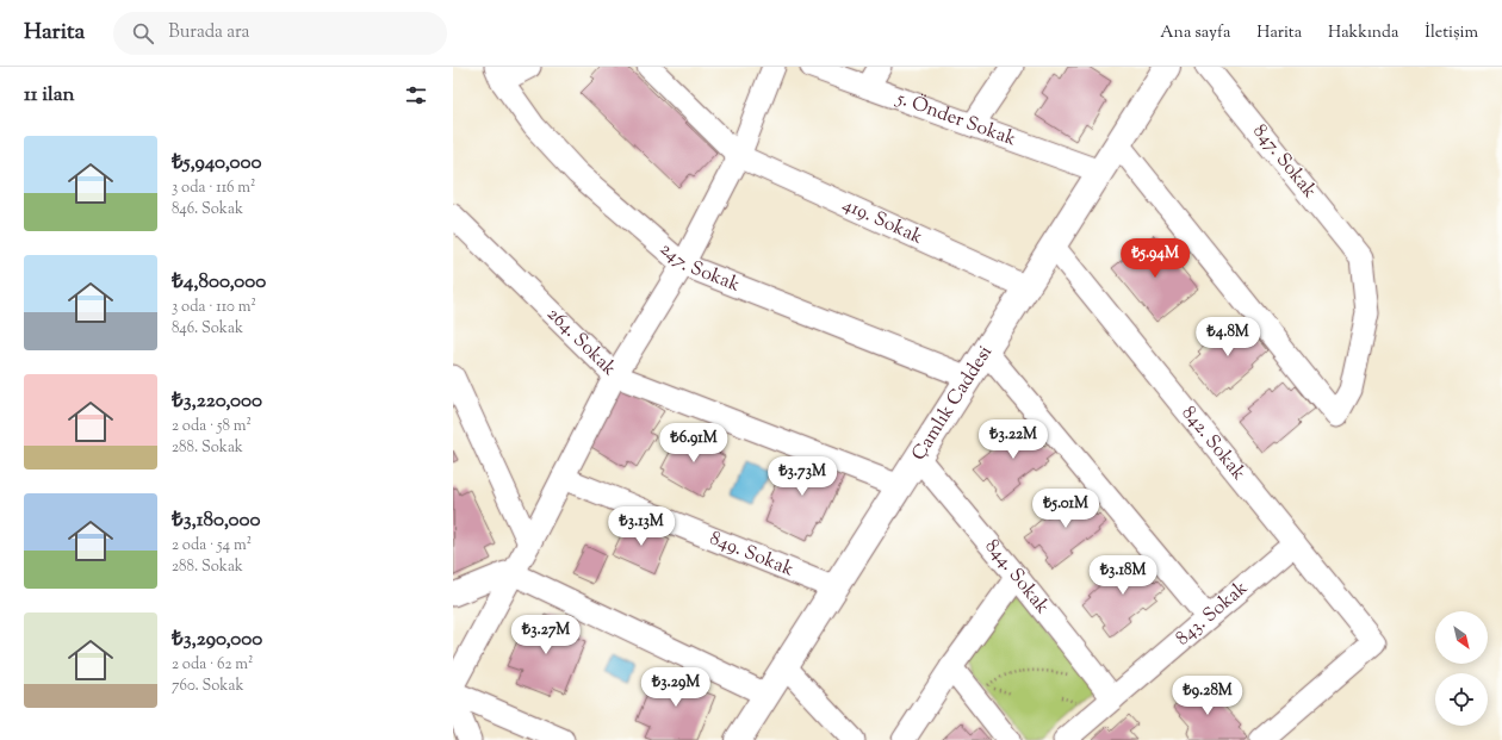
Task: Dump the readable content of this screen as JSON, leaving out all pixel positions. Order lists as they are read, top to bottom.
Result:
{
  "streets": {
    "main road": ["Çamlık Caddesi"],
    "street": [
      "5. Önder Sokak",
      "847. Sokak",
      "419. Sokak",
      "247. Sokak",
      "264. Sokak",
      "842. Sokak",
      "849. Sokak",
      "844. Sokak",
      "843. Sokak"
    ]
  },
  "crossings": [
    ["5. Önder Sokak", "Çamlık Caddesi"],
    ["847. Sokak", "Çamlık Caddesi"],
    ["419. Sokak", "Çamlık Caddesi"],
    ["247. Sokak", "Çamlık Caddesi"],
    ["264. Sokak", "Çamlık Caddesi"],
    ["Çamlık Caddesi", "842. Sokak"],
    ["Çamlık Caddesi", "849. Sokak"],
    ["Çamlık Caddesi", "844. Sokak"],
    ["842. Sokak", "843. Sokak"],
    ["844. Sokak", "843. Sokak"]
  ],
  "north": "bottom right",
  "page": {
    "header": "Harita",
    "search": "Burada ara",
    "nav": [
      "Ana sayfa",
      "Harita",
      "Hakkında",
      "İletişim"
    ],
    "heading": "11 ilan",
    "list": [
      {
        "name": "₺5,940,000",
        "note": "3 oda · 116 m² · 846. Sokak"
      },
      {
        "name": "₺4,800,000",
        "note": "3 oda · 110 m² · 846. Sokak"
      },
      {
        "name": "₺3,220,000",
        "note": "2 oda · 58 m² · 288. Sokak"
      },
      {
        "name": "₺3,180,000",
        "note": "2 oda · 54 m² · 288. Sokak"
      },
      {
        "name": "₺3,290,000",
        "note": "2 oda · 62 m² · 760. Sokak"
      }
    ],
    "price": [
      "₺5.94M",
      "₺4.8M",
      "₺3.22M",
      "₺6.91M",
      "₺3.73M",
      "₺5.01M",
      "₺3.13M",
      "₺3.18M",
      "₺3.27M",
      "₺3.29M",
      "₺9.28M"
    ]
  }
}
